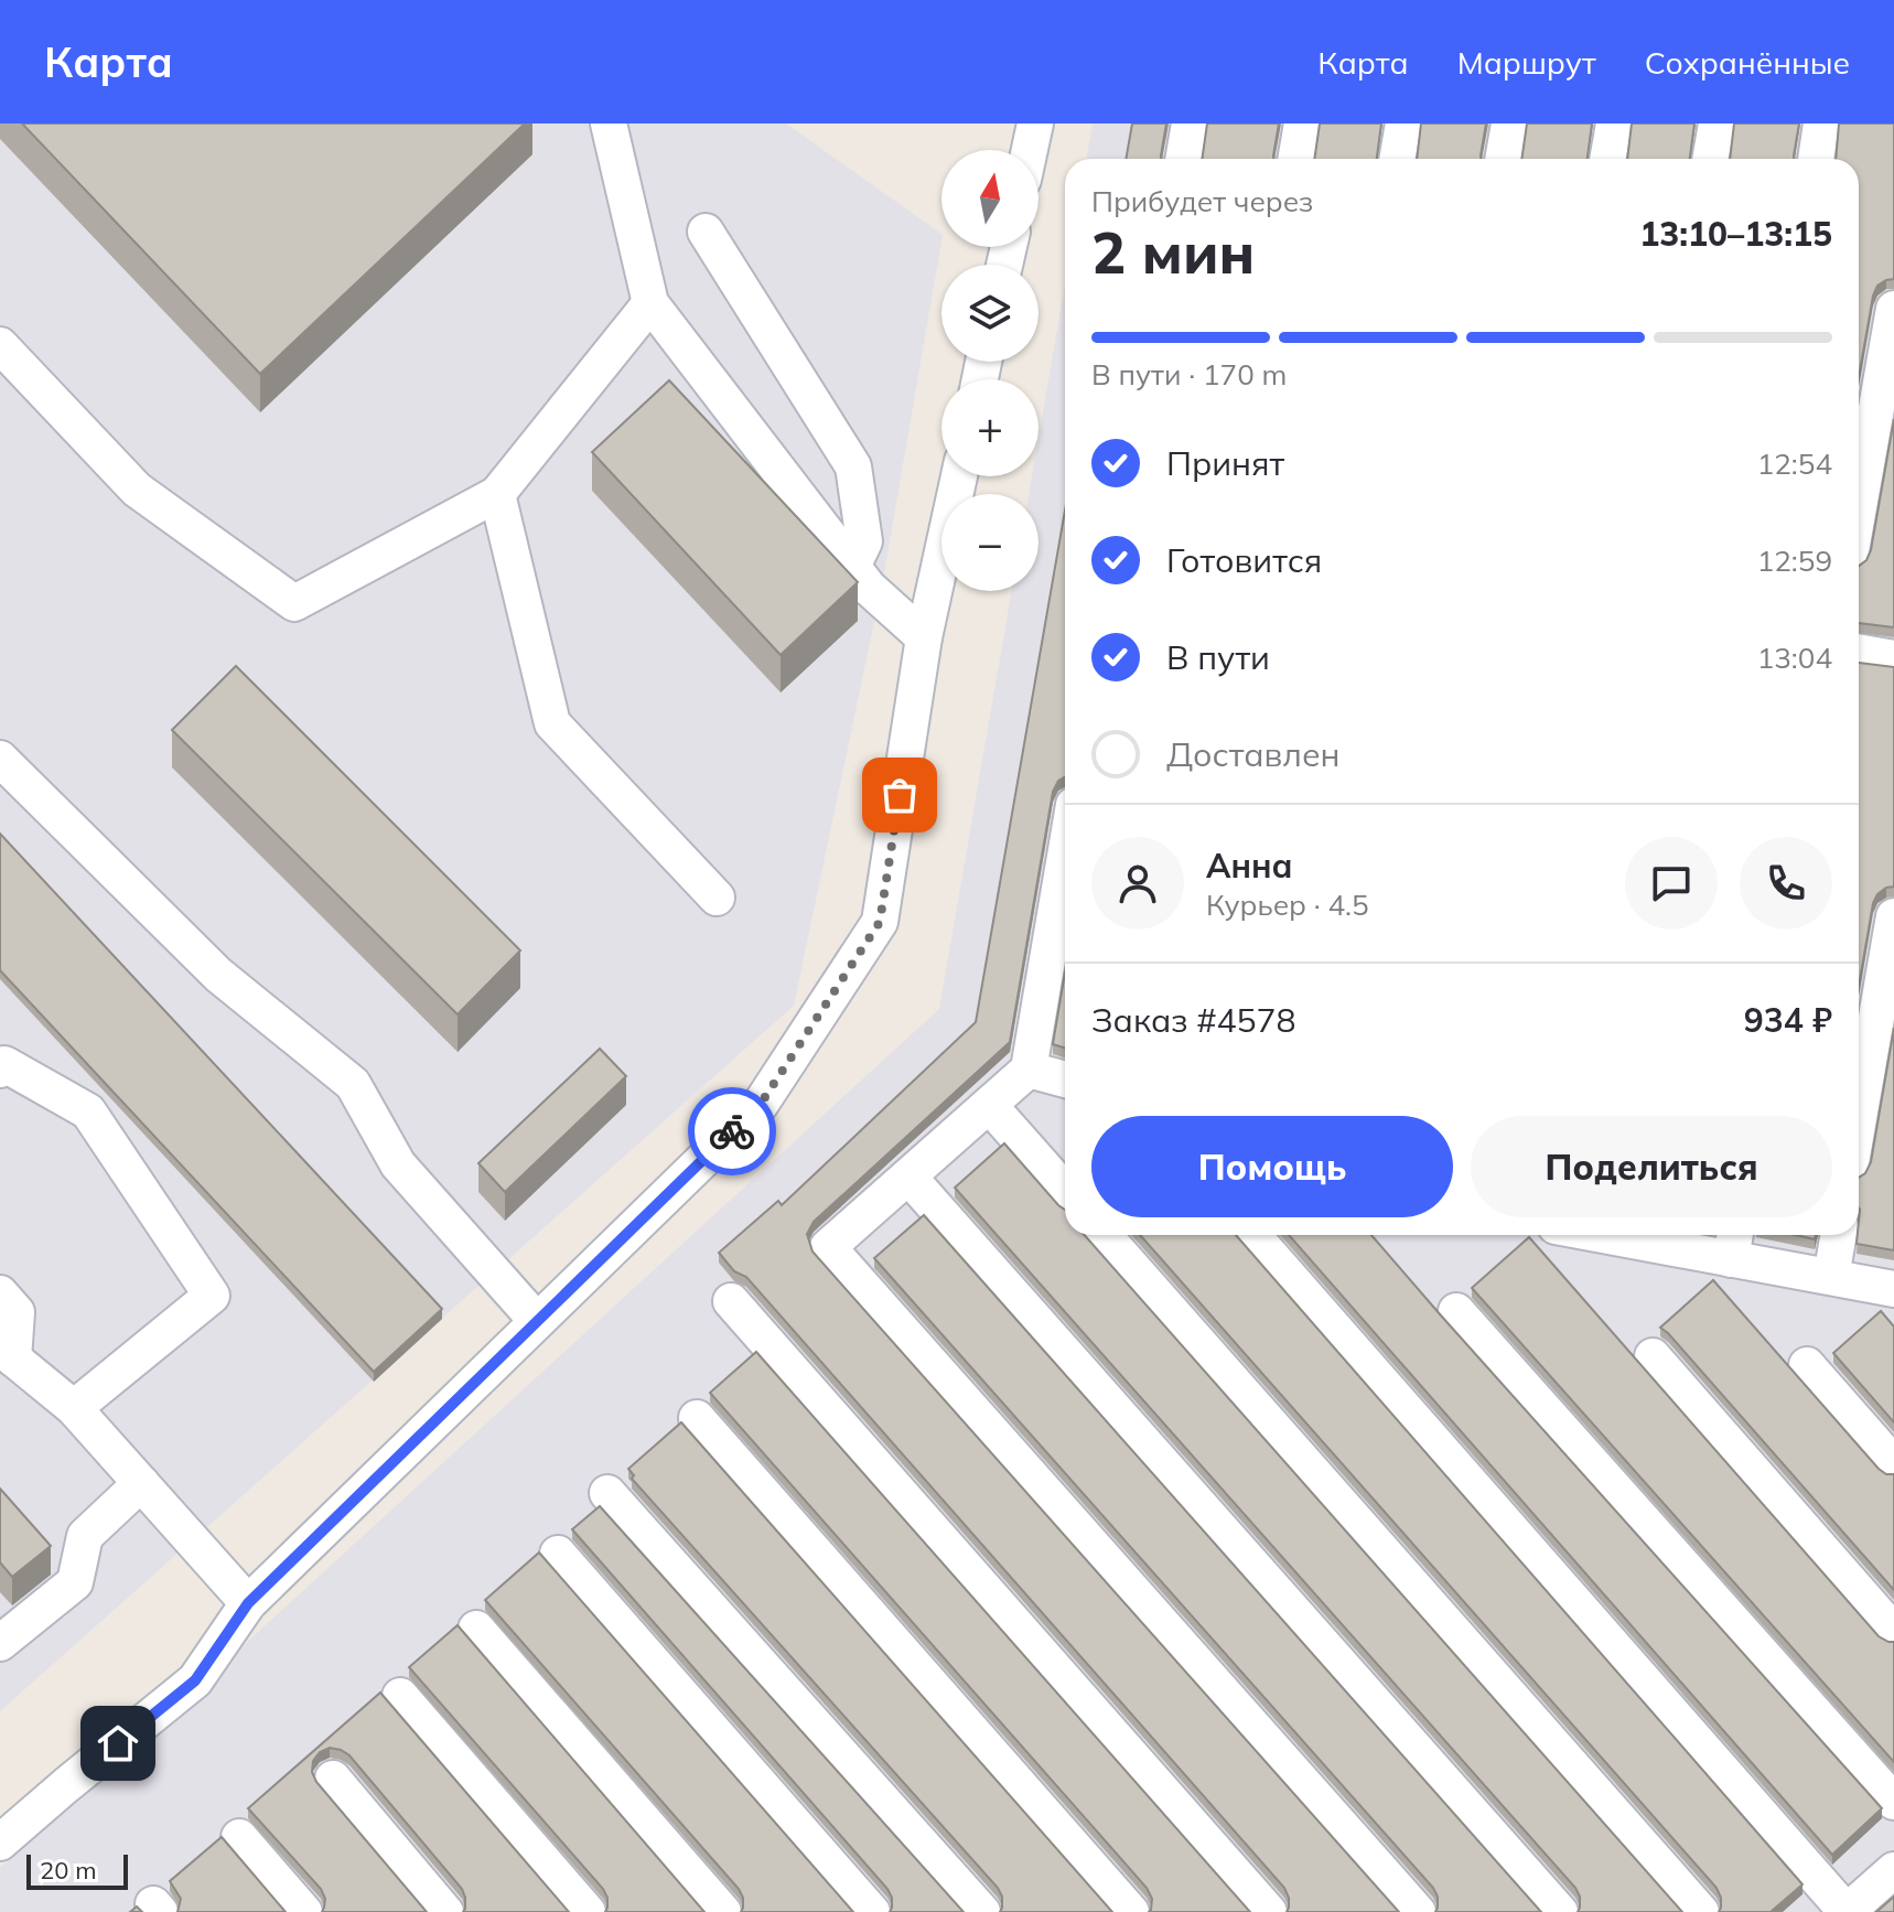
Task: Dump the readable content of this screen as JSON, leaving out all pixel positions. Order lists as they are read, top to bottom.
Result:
{
  "scale_bar": "20 m",
  "north": "top",
  "page": {
    "header": "Карта",
    "nav": ["Карта", "Маршрут", "Сохранённые"],
    "map_buttons": ["+", "−"],
    "heading": ["2 мин", "Прибудет через", "13:10–13:15"],
    "panel": [
      "Анна",
      "Курьер · 4.5",
      "Заказ #4578",
      "934 ₽"
    ],
    "bar": "В пути · 170 m",
    "list": [
      ["Принят", "12:54"],
      ["Готовится", "12:59"],
      ["В пути", "13:04"],
      "Доставлен"
    ],
    "buttons": ["Помощь", "Поделиться"],
    "scale": "20 m"
  }
}
